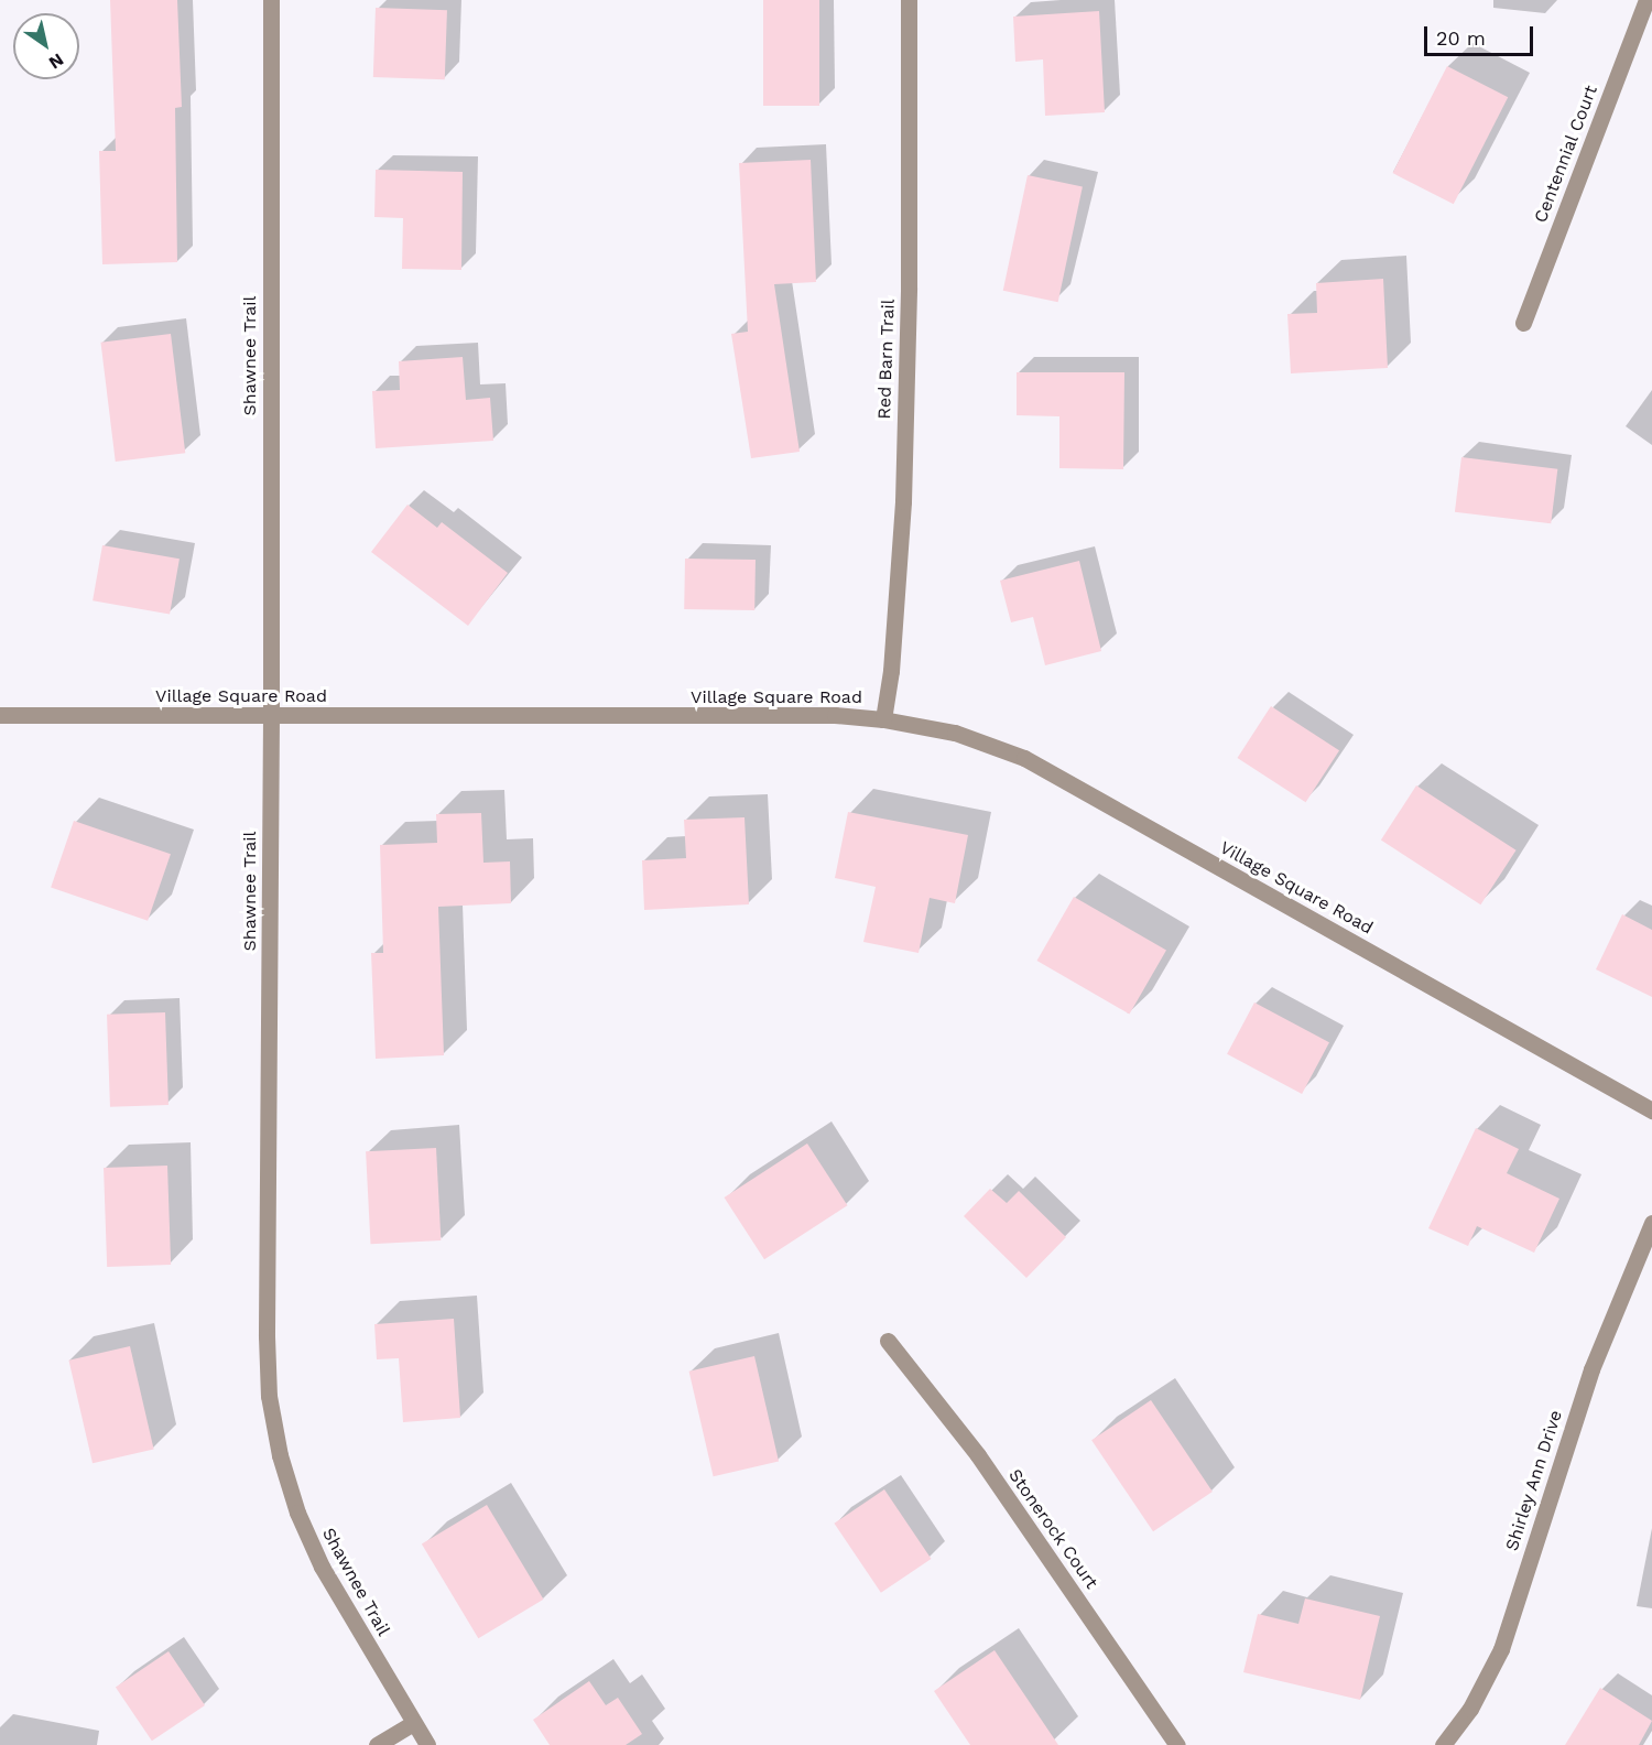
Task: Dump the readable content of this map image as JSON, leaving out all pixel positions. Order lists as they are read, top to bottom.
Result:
{
  "streets": {
    "street": [
      "Centennial Court",
      "Shawnee Trail",
      "Red Barn Trail",
      "Village Square Road",
      "Shirley Ann Drive",
      "Stonerock Court"
    ]
  },
  "crossings": [
    ["Shawnee Trail", "Village Square Road"],
    ["Red Barn Trail", "Village Square Road"]
  ],
  "scale_bar": "20 m",
  "north": "bottom right"
}
